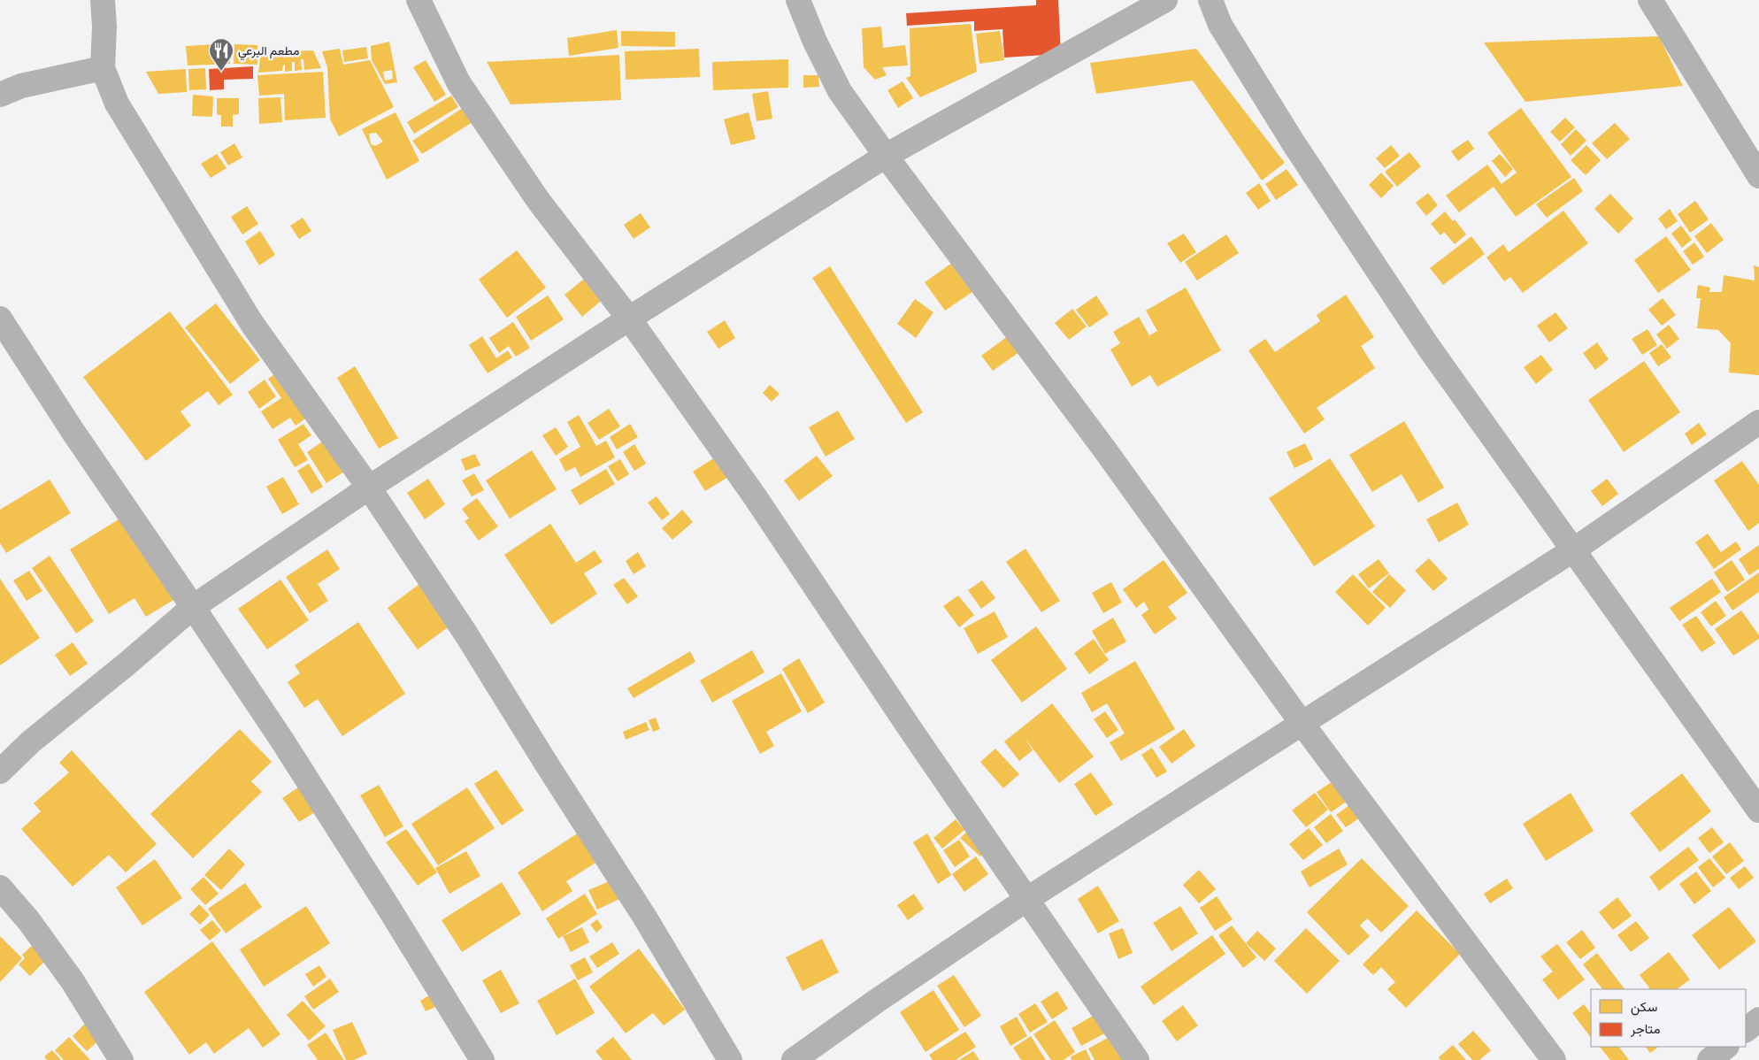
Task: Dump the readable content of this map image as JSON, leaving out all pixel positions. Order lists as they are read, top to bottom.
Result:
{
  "places": {
    "restaurant": ["مطعم البرعي"]
  },
  "legend": ["سكن", "متاجر"]
}
